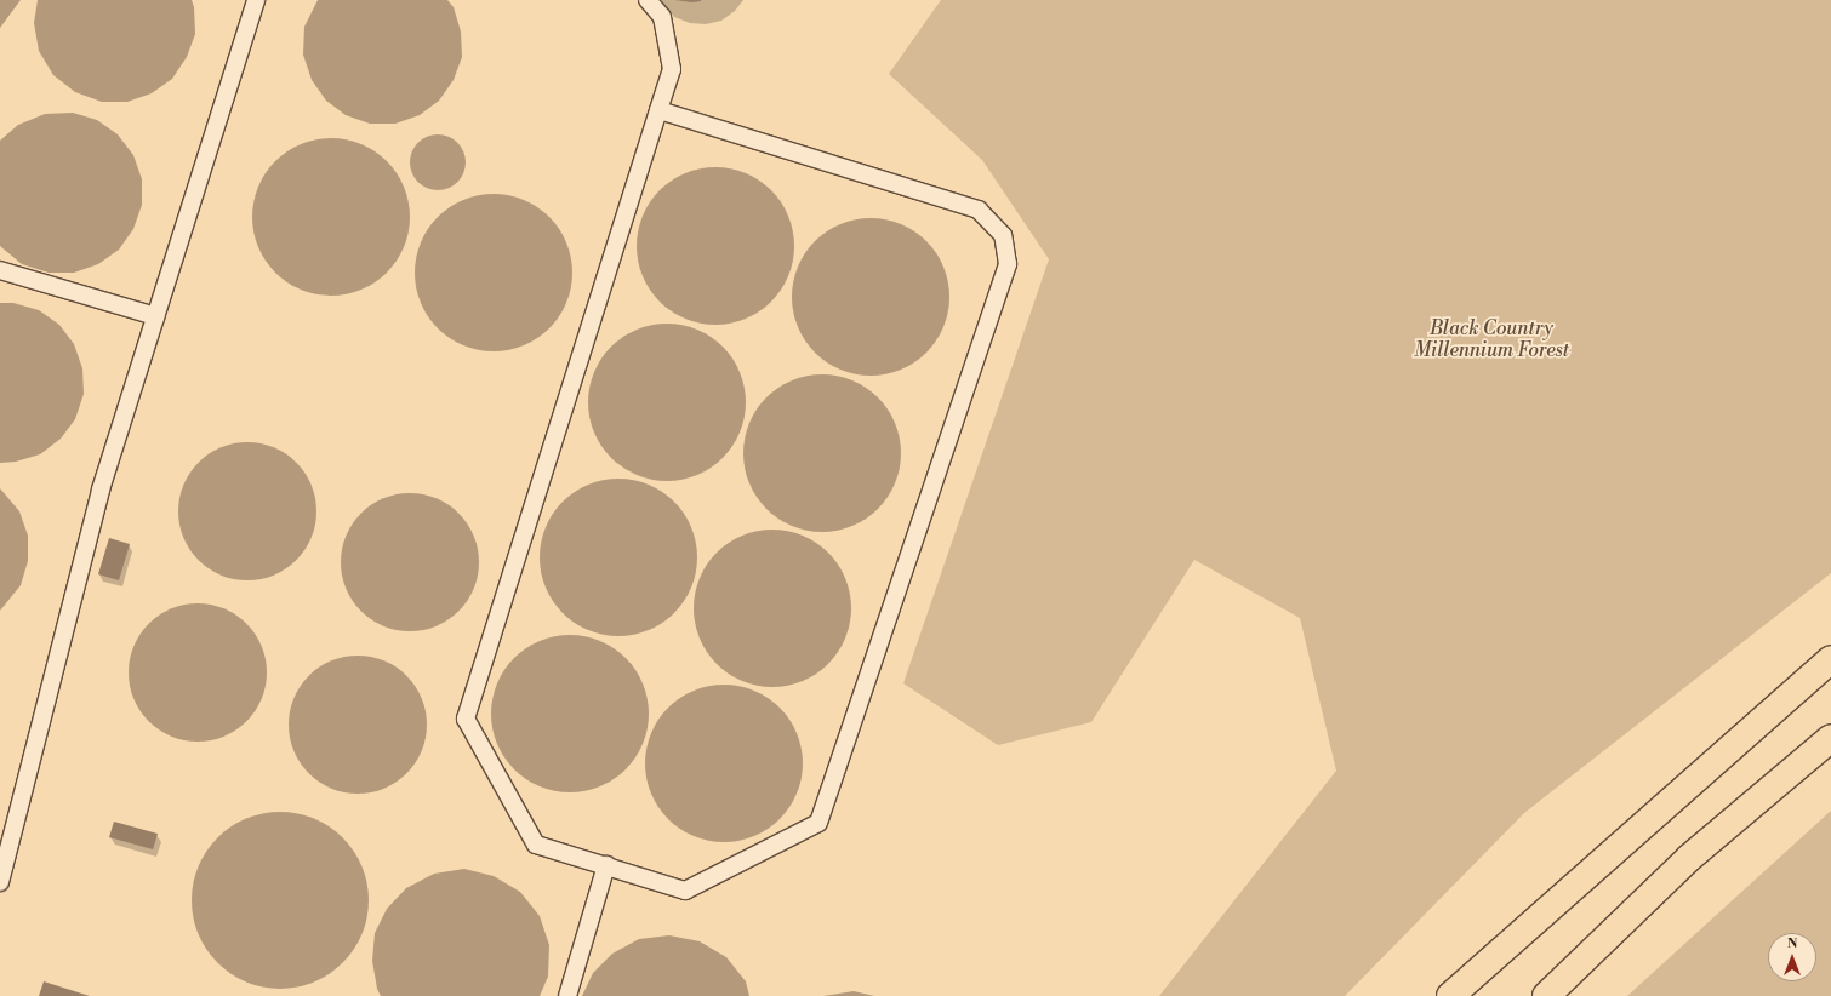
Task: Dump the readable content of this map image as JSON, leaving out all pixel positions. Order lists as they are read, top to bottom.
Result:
{
  "parks": ["Black Country Millennium Forest"],
  "north": "top"
}
